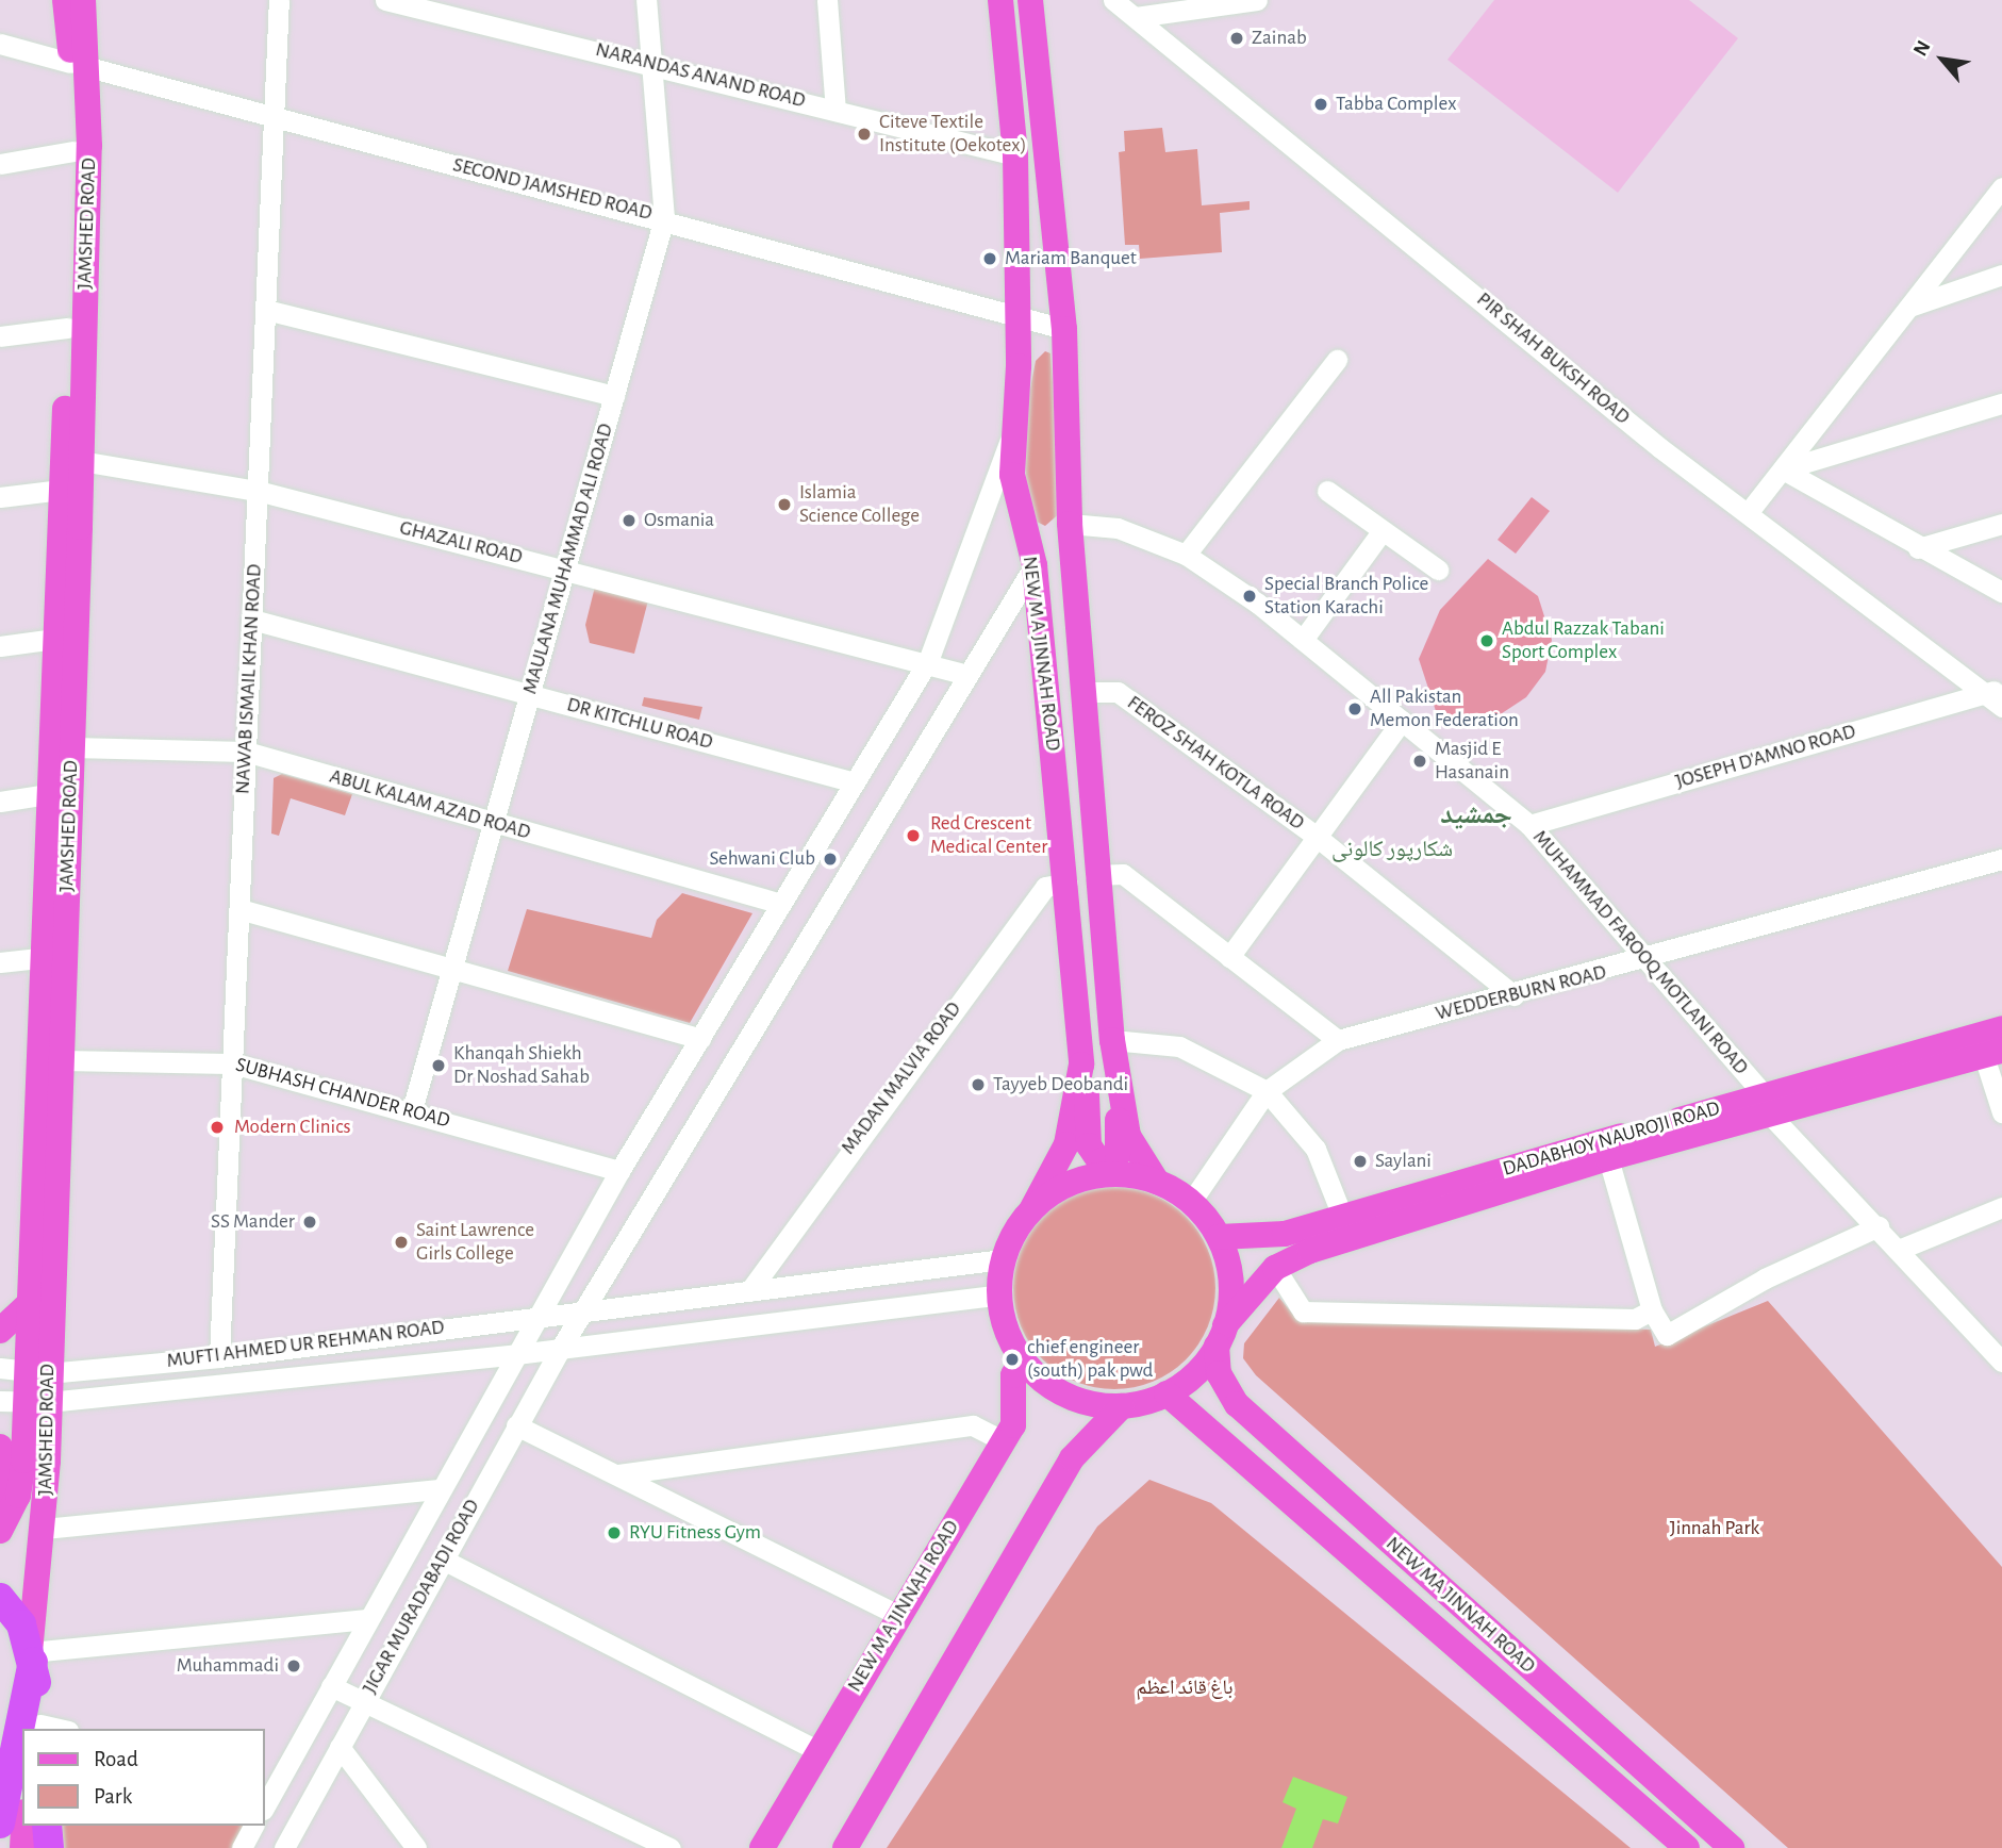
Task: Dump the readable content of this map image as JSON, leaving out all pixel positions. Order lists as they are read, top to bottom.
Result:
{
  "streets": {
    "main road": [
      "JAMSHED ROAD",
      "NEW M A JINNAH ROAD",
      "DADABHOY NAUROJI ROAD",
      "NEW MA JINNAH ROAD"
    ],
    "street": [
      "NARANDAS ANAND ROAD",
      "SECOND JAMSHED ROAD",
      "PIR SHAH BUKSH ROAD",
      "GHAZALI ROAD",
      "MAULANA MUHAMMAD ALI ROAD",
      "NAWAB ISMAIL KHAN ROAD",
      "DR KITCHLU ROAD",
      "JOSEPH D'AMNO ROAD",
      "FEROZ SHAH KOTLA ROAD",
      "ABUL KALAM AZAD ROAD",
      "MUHAMMAD FAROOQ MOTLANI ROAD",
      "WEDDERBURN ROAD",
      "MADAN MALVIA ROAD",
      "SUBHASH CHANDER ROAD",
      "MUFTI AHMED UR REHMAN ROAD",
      "JIGAR MURADABADI ROAD"
    ]
  },
  "crossings": [
    ["NARANDAS ANAND ROAD", "MAULANA MUHAMMAD ALI ROAD"],
    ["NARANDAS ANAND ROAD", "NEW M A JINNAH ROAD"],
    ["SECOND JAMSHED ROAD", "JAMSHED ROAD"],
    ["SECOND JAMSHED ROAD", "MAULANA MUHAMMAD ALI ROAD"],
    ["SECOND JAMSHED ROAD", "NEW M A JINNAH ROAD"],
    ["SECOND JAMSHED ROAD", "NAWAB ISMAIL KHAN ROAD"],
    ["JAMSHED ROAD", "GHAZALI ROAD"],
    ["JAMSHED ROAD", "ABUL KALAM AZAD ROAD"],
    ["JAMSHED ROAD", "SUBHASH CHANDER ROAD"],
    ["JAMSHED ROAD", "MUFTI AHMED UR REHMAN ROAD"],
    ["PIR SHAH BUKSH ROAD", "JOSEPH D'AMNO ROAD"],
    ["GHAZALI ROAD", "MAULANA MUHAMMAD ALI ROAD"],
    ["GHAZALI ROAD", "NAWAB ISMAIL KHAN ROAD"],
    ["GHAZALI ROAD", "JIGAR MURADABADI ROAD"],
    ["MAULANA MUHAMMAD ALI ROAD", "DR KITCHLU ROAD"],
    ["MAULANA MUHAMMAD ALI ROAD", "ABUL KALAM AZAD ROAD"],
    ["MAULANA MUHAMMAD ALI ROAD", "SUBHASH CHANDER ROAD"],
    ["NEW M A JINNAH ROAD", "FEROZ SHAH KOTLA ROAD"],
    ["NEW M A JINNAH ROAD", "MUHAMMAD FAROOQ MOTLANI ROAD"],
    ["NEW M A JINNAH ROAD", "WEDDERBURN ROAD"],
    ["NEW M A JINNAH ROAD", "MADAN MALVIA ROAD"],
    ["NEW M A JINNAH ROAD", "DADABHOY NAUROJI ROAD"],
    ["NEW M A JINNAH ROAD", "MUFTI AHMED UR REHMAN ROAD"],
    ["NEW M A JINNAH ROAD", "JIGAR MURADABADI ROAD"],
    ["NEW M A JINNAH ROAD", "NEW MA JINNAH ROAD"],
    ["NAWAB ISMAIL KHAN ROAD", "DR KITCHLU ROAD"],
    ["NAWAB ISMAIL KHAN ROAD", "ABUL KALAM AZAD ROAD"],
    ["NAWAB ISMAIL KHAN ROAD", "SUBHASH CHANDER ROAD"],
    ["NAWAB ISMAIL KHAN ROAD", "MUFTI AHMED UR REHMAN ROAD"],
    ["DR KITCHLU ROAD", "JIGAR MURADABADI ROAD"],
    ["JOSEPH D'AMNO ROAD", "MUHAMMAD FAROOQ MOTLANI ROAD"],
    ["FEROZ SHAH KOTLA ROAD", "WEDDERBURN ROAD"],
    ["ABUL KALAM AZAD ROAD", "JIGAR MURADABADI ROAD"],
    ["MUHAMMAD FAROOQ MOTLANI ROAD", "WEDDERBURN ROAD"],
    ["MUHAMMAD FAROOQ MOTLANI ROAD", "DADABHOY NAUROJI ROAD"],
    ["WEDDERBURN ROAD", "DADABHOY NAUROJI ROAD"],
    ["WEDDERBURN ROAD", "MUFTI AHMED UR REHMAN ROAD"],
    ["WEDDERBURN ROAD", "NEW MA JINNAH ROAD"],
    ["MADAN MALVIA ROAD", "MUFTI AHMED UR REHMAN ROAD"],
    ["SUBHASH CHANDER ROAD", "JIGAR MURADABADI ROAD"],
    ["DADABHOY NAUROJI ROAD", "MUFTI AHMED UR REHMAN ROAD"],
    ["DADABHOY NAUROJI ROAD", "NEW MA JINNAH ROAD"],
    ["MUFTI AHMED UR REHMAN ROAD", "JIGAR MURADABADI ROAD"],
    ["MUFTI AHMED UR REHMAN ROAD", "NEW MA JINNAH ROAD"]
  ],
  "districts": ["جمشید", "شکارپور کالونی"],
  "parks": ["Jinnah Park", "باغ قائد اعظم"],
  "places": [
    "Zainab",
    "Tabba Complex",
    "Citeve Textile Institute (Oekotex)",
    "Mariam Banquet",
    "Islamia Science College",
    "Osmania",
    "Special Branch Police Station Karachi",
    "Abdul Razzak Tabani Sport Complex",
    "All Pakistan Memon Federation",
    "Masjid E Hasanain",
    "Red Crescent Medical Center",
    "Sehwani Club",
    "Khanqah Shiekh Dr Noshad Sahab",
    "Tayyeb Deobandi",
    "Modern Clinics",
    "Saylani",
    "SS Mander",
    "Saint Lawrence Girls College",
    "chief engineer (south) pak pwd",
    "RYU Fitness Gym",
    "Muhammadi"
  ],
  "legend": ["Road", "Park"],
  "north": "top left"
}
